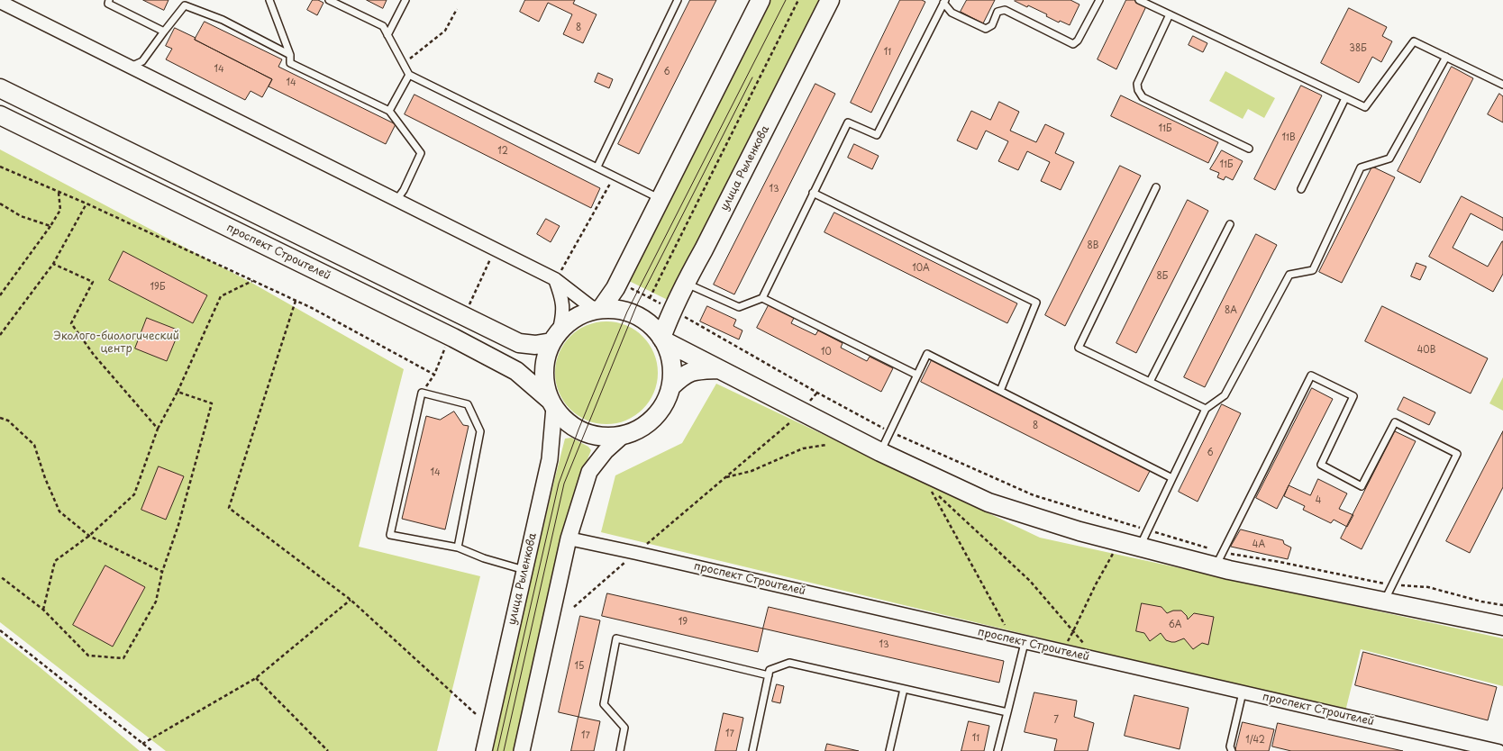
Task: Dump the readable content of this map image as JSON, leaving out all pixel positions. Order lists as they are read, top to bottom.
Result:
{
  "streets": {
    "main road": ["улица Рыленкова", "проспект Строителей"]
  },
  "crossings": [
    ["улица Рыленкова", "проспект Строителей"]
  ],
  "parks": ["Эколого-биологический центр"],
  "house_numbers": [
    "8",
    "38Б",
    "11",
    "14",
    "6",
    "14",
    "11Б",
    "11В",
    "12",
    "11Б",
    "13",
    "8В",
    "10А",
    "8Б",
    "19Б",
    "8А",
    "40В",
    "10",
    "8",
    "6",
    "14",
    "4",
    "4А",
    "19",
    "6А",
    "13",
    "15",
    "7",
    "17",
    "17",
    "11",
    "1/42"
  ]
}
